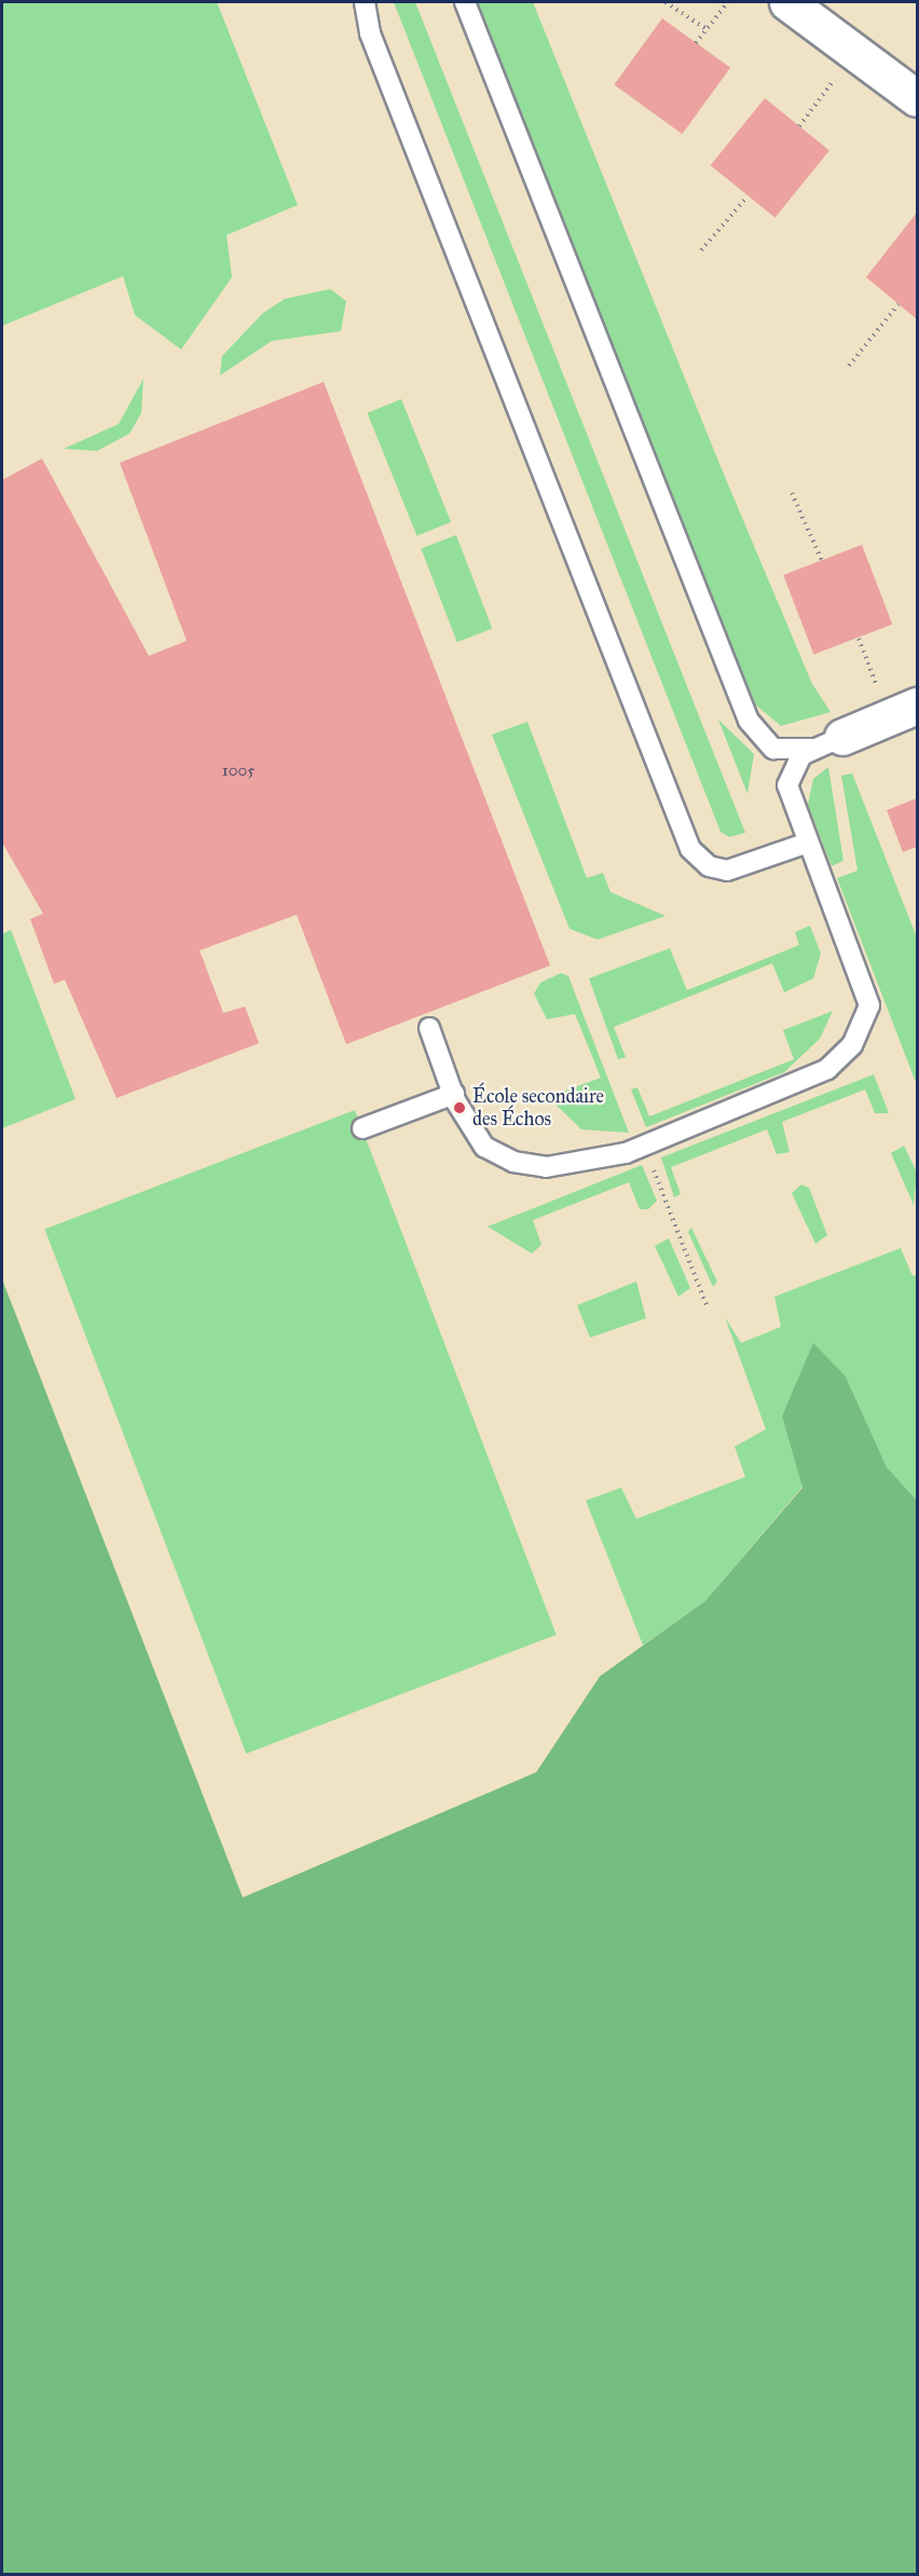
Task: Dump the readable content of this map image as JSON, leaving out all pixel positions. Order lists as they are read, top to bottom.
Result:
{
  "places": ["École secondaire des Échos"],
  "house_numbers": ["1005"]
}
